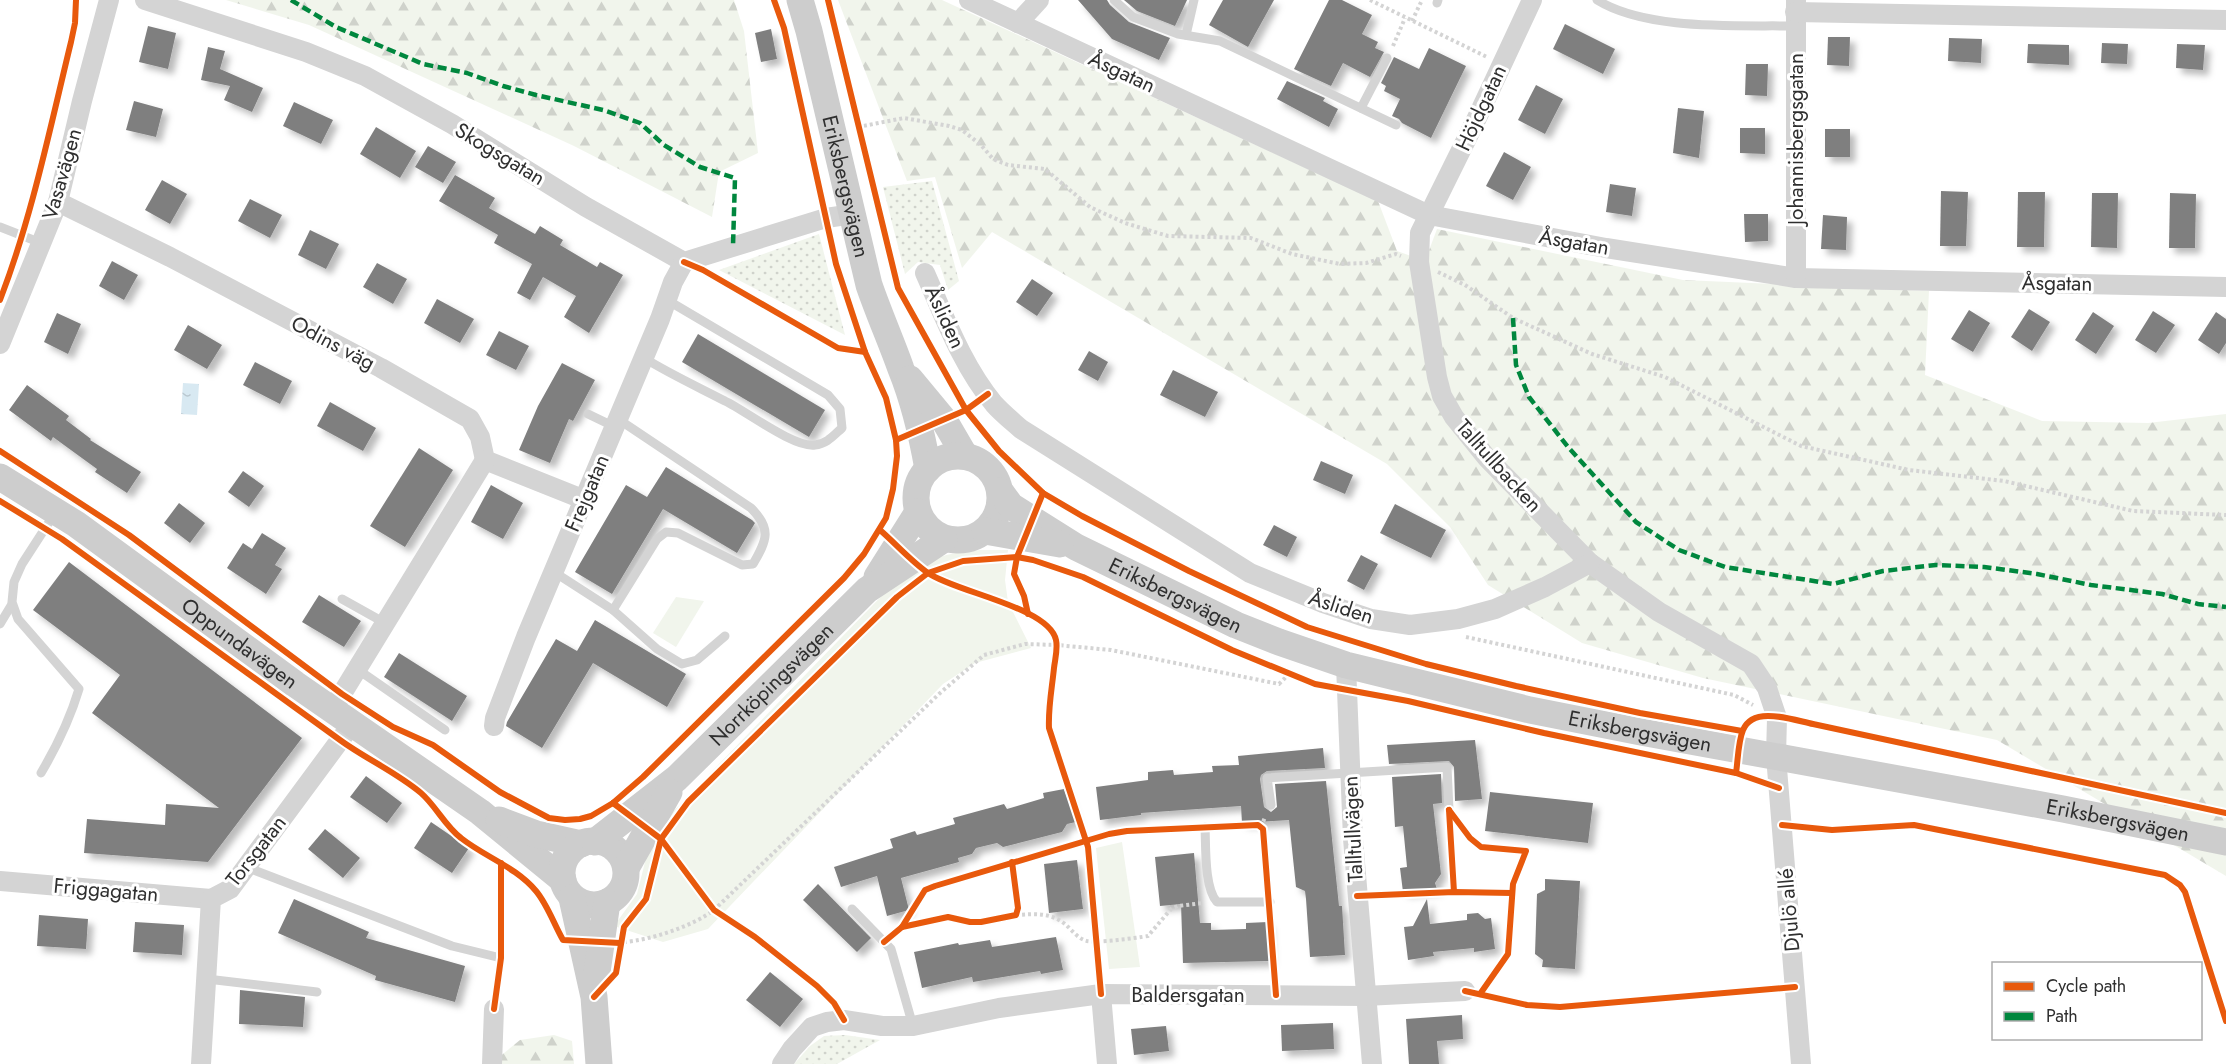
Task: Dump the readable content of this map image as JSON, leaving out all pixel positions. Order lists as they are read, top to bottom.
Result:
{
  "streets": {
    "main road": ["Eriksbergsvägen", "Oppundavägen", "Norrköpingsvägen"],
    "street": [
      "Åsgatan",
      "Höjdgatan",
      "Johannisbergsgatan",
      "Skogsgatan",
      "Vasavägen",
      "Åsliden",
      "Odins väg",
      "Talltullbacken",
      "Frejgatan",
      "Talltullvägen",
      "Torsgatan",
      "Friggagatan",
      "Djulö allé",
      "Baldersgatan"
    ]
  },
  "crossings": [
    ["Åsgatan", "Höjdgatan"],
    ["Åsgatan", "Johannisbergsgatan"],
    ["Åsgatan", "Talltullbacken"],
    ["Höjdgatan", "Talltullbacken"],
    ["Skogsgatan", "Frejgatan"],
    ["Vasavägen", "Odins väg"],
    ["Eriksbergsvägen", "Norrköpingsvägen"],
    ["Eriksbergsvägen", "Talltullvägen"],
    ["Eriksbergsvägen", "Djulö allé"],
    ["Åsliden", "Talltullbacken"],
    ["Odins väg", "Torsgatan"],
    ["Oppundavägen", "Norrköpingsvägen"],
    ["Oppundavägen", "Torsgatan"],
    ["Talltullvägen", "Baldersgatan"],
    ["Torsgatan", "Friggagatan"]
  ],
  "legend": ["Cycle path", "Path"]
}
